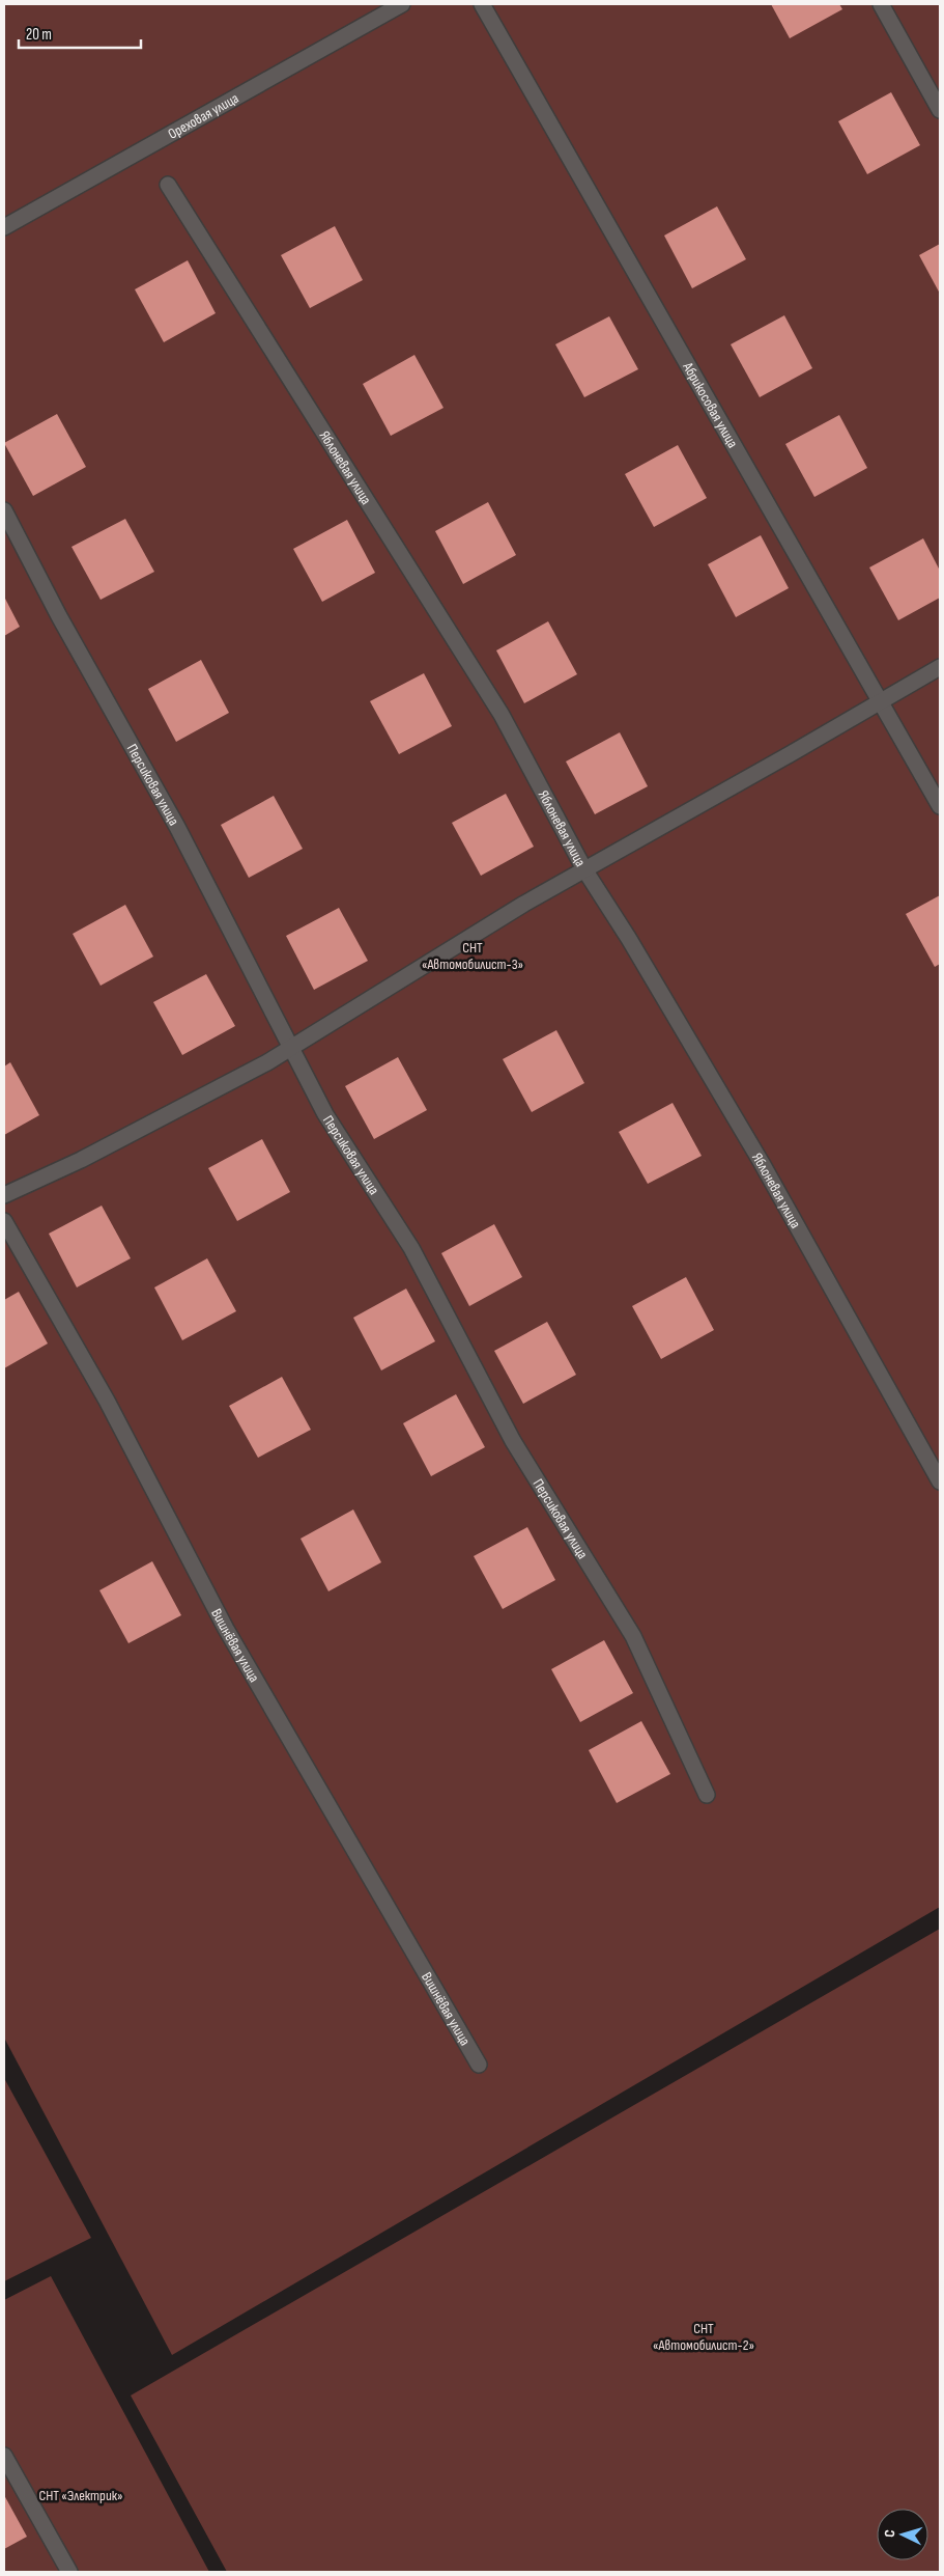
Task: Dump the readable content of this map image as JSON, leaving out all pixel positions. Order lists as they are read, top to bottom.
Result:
{
  "streets": {
    "street": [
      "Ореховая улица",
      "Абрикосовая улица",
      "Яблоневая улица",
      "Персиковая улица",
      "Вишнёвая улица"
    ]
  },
  "parks": ["СНТ «Автомобилист-3»", "СНТ «Автомобилист-2»", "СНТ «Электрик»"],
  "scale_bar": "20 m",
  "north": "left"
}
